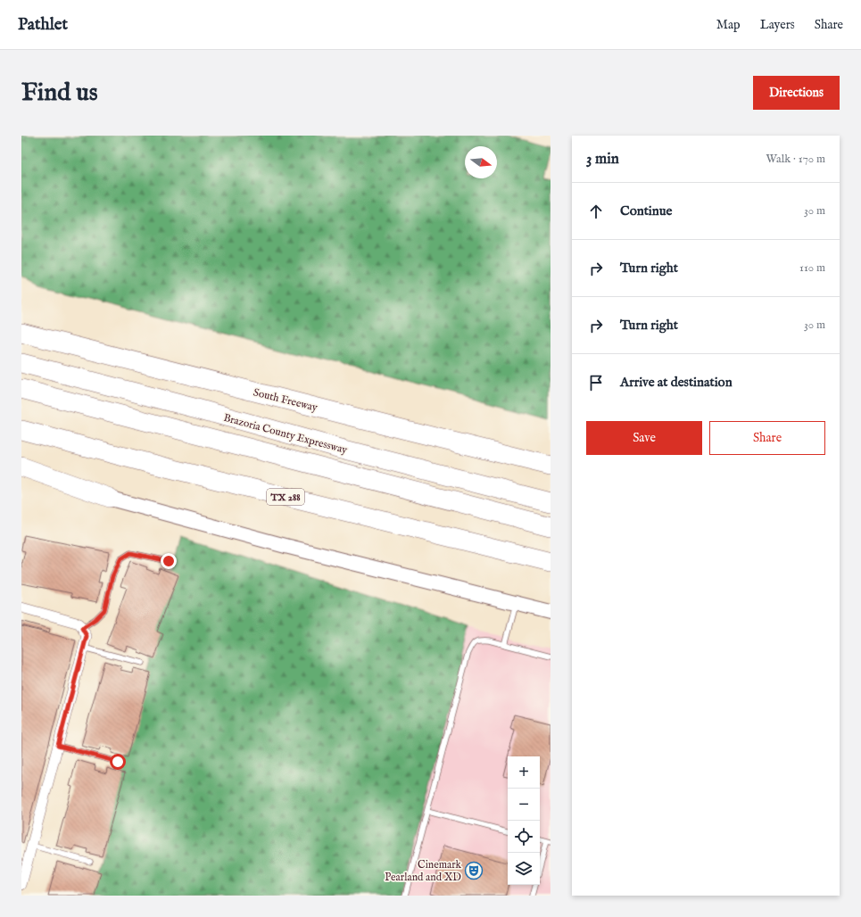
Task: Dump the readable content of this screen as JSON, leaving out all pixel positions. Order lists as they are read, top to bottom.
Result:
{
  "streets": {
    "highway": ["South Freeway", "Brazoria County Expressway", "TX 288"]
  },
  "places": {
    "theatre": ["Cinemark Pearland and XD"]
  },
  "north": "right",
  "page": {
    "header": "Pathlet",
    "nav": ["Map", "Layers", "Share"],
    "buttons": [
      "Directions",
      ["Save", "Share"]
    ],
    "title": "Find us",
    "heading": ["3 min", "Walk · 170 m"],
    "list": [
      ["Continue", "30 m"],
      ["Turn right", "110 m"],
      ["Turn right", "30 m"],
      "Arrive at destination"
    ],
    "map_buttons": ["+", "−"]
  }
}
